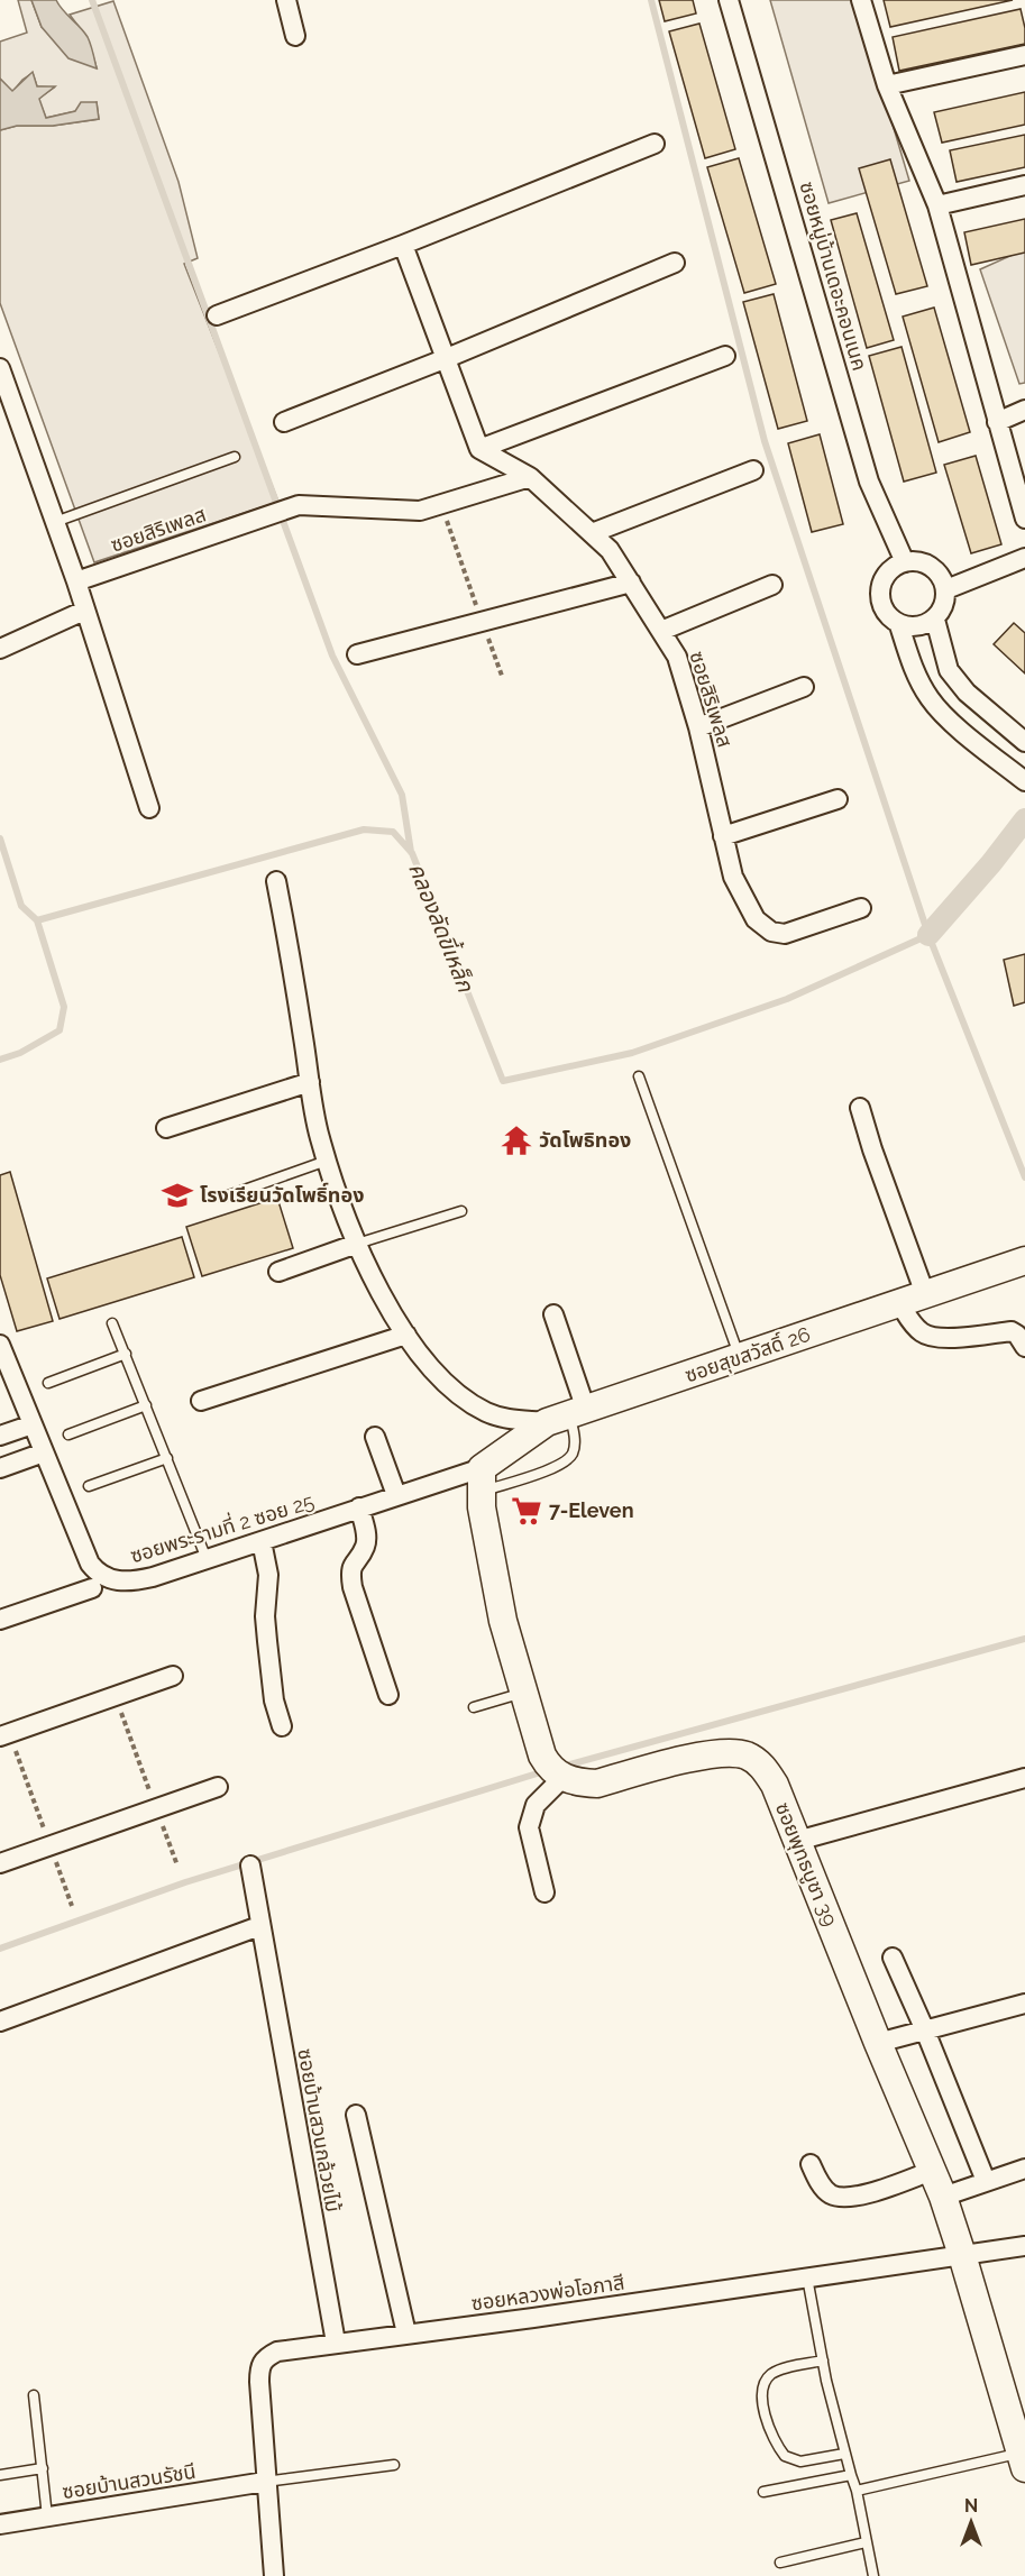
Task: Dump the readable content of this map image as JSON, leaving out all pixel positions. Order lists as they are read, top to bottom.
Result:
{
  "streets": {
    "street": [
      "ซอยหมู่บ้านเดอะคอนเนค",
      "ซอยสิริเพลส",
      "ซอยสุขสวัสดิ์ 26",
      "ซอยพระรามที่ 2 ซอย 25",
      "ซอยพุทธบูชา 39",
      "ซอยบ้านสวนกล้วยไม้",
      "ซอยหลวงพ่อโอภาสี",
      "ซอยบ้านสวนรัชนี"
    ]
  },
  "crossings": [
    ["ซอยสุขสวัสดิ์ 26", "ซอยพระรามที่ 2 ซอย 25"],
    ["ซอยพุทธบูชา 39", "ซอยหลวงพ่อโอภาสี"],
    ["ซอยบ้านสวนกล้วยไม้", "ซอยหลวงพ่อโอภาสี"],
    ["ซอยหลวงพ่อโอภาสี", "ซอยบ้านสวนรัชนี"]
  ],
  "water": ["คลองลัดขี้เหล็ก"],
  "places": {
    "temple": ["วัดโพธิทอง"],
    "school or university": ["โรงเรียนวัดโพธิ์ทอง"],
    "supermarket": ["7-Eleven"]
  },
  "north": "top"
}
